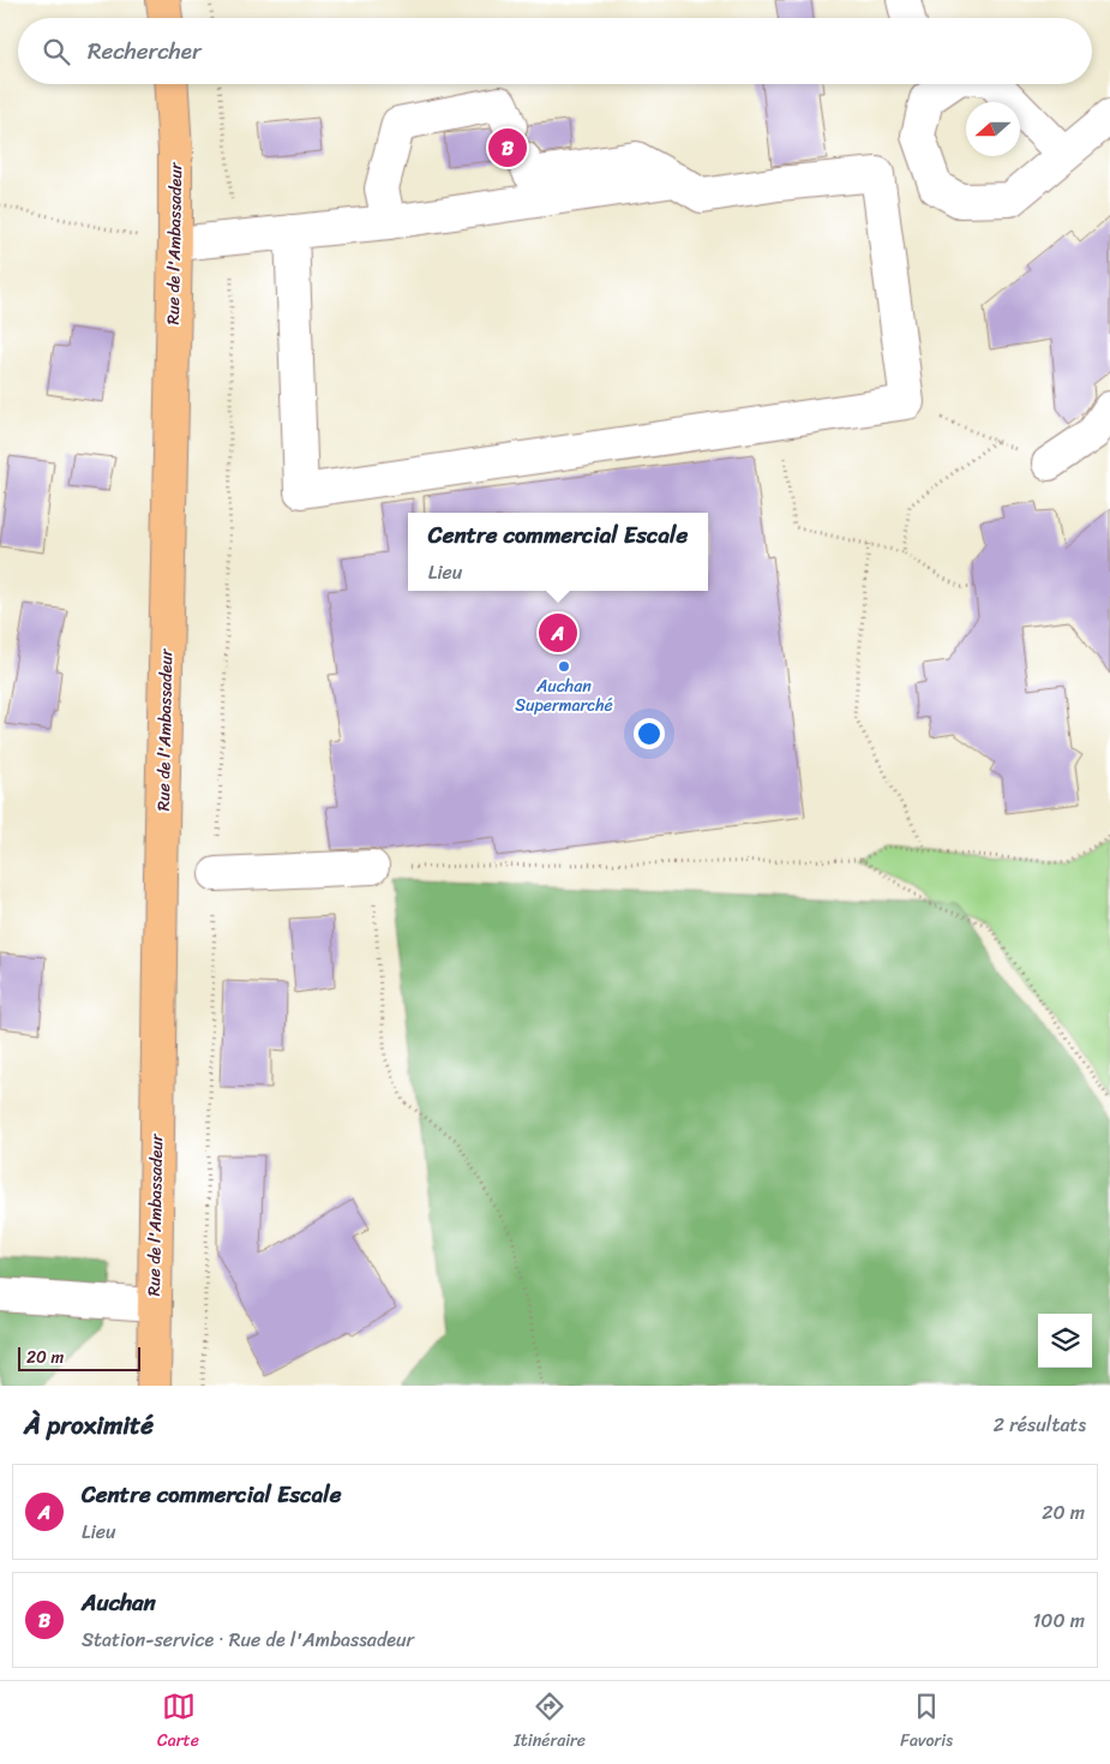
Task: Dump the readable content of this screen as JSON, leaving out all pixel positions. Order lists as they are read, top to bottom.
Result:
{
  "streets": {
    "main road": ["Rue de l'Ambassadeur"]
  },
  "places": ["Auchan Supermarché"],
  "scale_bar": "20 m",
  "north": "left",
  "page": {
    "search": "Rechercher",
    "pins": ["B", "A"],
    "popup": ["Centre commercial Escale", "Lieu"],
    "scale": "20 m",
    "heading": ["À proximité", "2 résultats"],
    "list": [
      {
        "mark": "A",
        "name": "Centre commercial Escale",
        "note": "Lieu",
        "value": "20 m"
      },
      {
        "mark": "B",
        "name": "Auchan",
        "note": "Station-service · Rue de l'Ambassadeur",
        "value": "100 m"
      }
    ],
    "nav": ["Carte", "Itinéraire", "Favoris"]
  }
}
